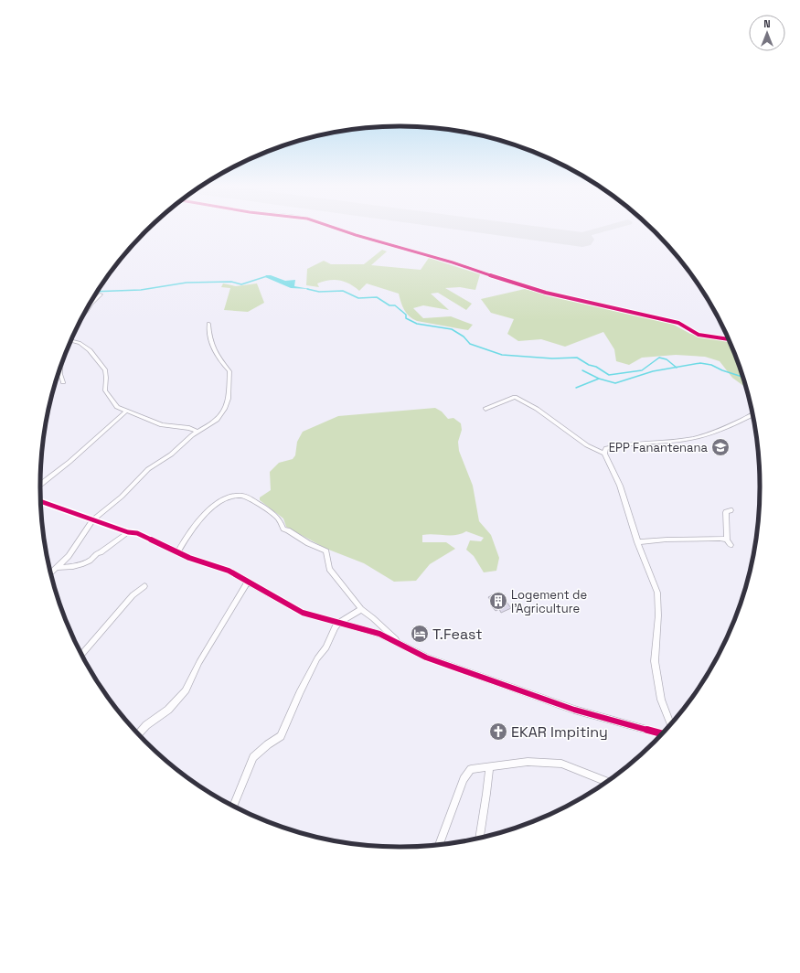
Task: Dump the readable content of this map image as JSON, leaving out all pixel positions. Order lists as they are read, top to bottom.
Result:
{
  "places": {
    "school or university": ["EPP Fanantenana"],
    "building": ["Logement de l'Agriculture"],
    "hotel": ["T.Feast"],
    "church": ["EKAR Impitiny"]
  },
  "north": "top"
}
